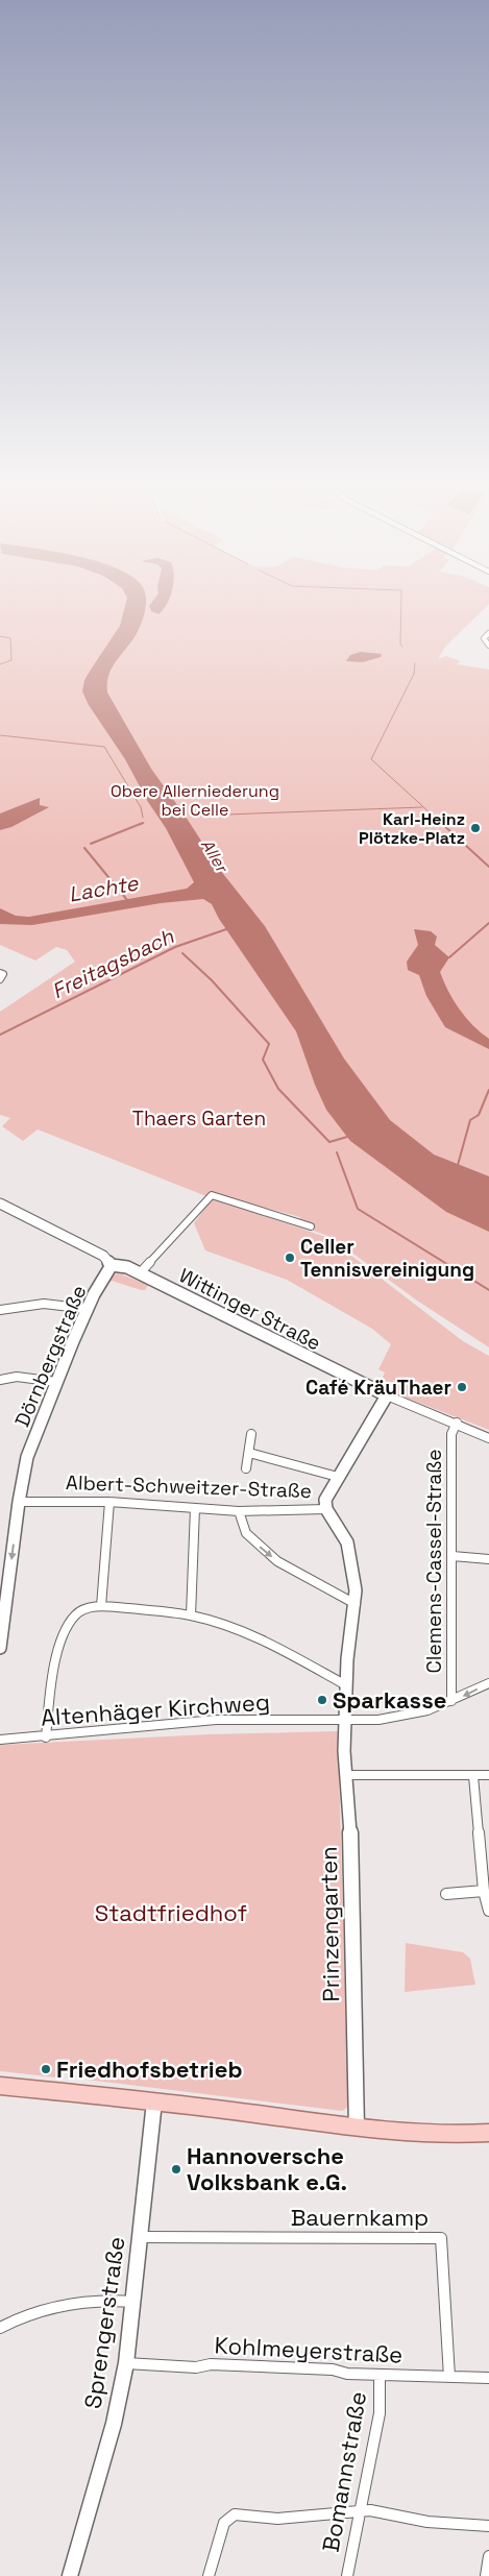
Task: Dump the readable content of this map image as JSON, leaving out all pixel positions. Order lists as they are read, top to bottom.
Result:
{
  "streets": {
    "street": [
      "Wittinger Straße",
      "Dörnbergstraße",
      "Albert-Schweitzer-Straße",
      "Clemens-Cassel-Straße",
      "Altenhäger Kirchweg",
      "Prinzengarten",
      "Bauernkamp",
      "Sprengerstraße",
      "Kohlmeyerstraße",
      "Bomannstraße"
    ]
  },
  "crossings": [
    ["Wittinger Straße", "Dörnbergstraße"],
    ["Wittinger Straße", "Clemens-Cassel-Straße"],
    ["Dörnbergstraße", "Albert-Schweitzer-Straße"],
    ["Albert-Schweitzer-Straße", "Altenhäger Kirchweg"],
    ["Albert-Schweitzer-Straße", "Prinzengarten"],
    ["Clemens-Cassel-Straße", "Altenhäger Kirchweg"],
    ["Altenhäger Kirchweg", "Prinzengarten"],
    ["Bauernkamp", "Sprengerstraße"],
    ["Bauernkamp", "Kohlmeyerstraße"],
    ["Sprengerstraße", "Kohlmeyerstraße"],
    ["Kohlmeyerstraße", "Bomannstraße"]
  ],
  "water": ["Aller", "Lachte", "Freitagsbach"],
  "parks": ["Obere Allerniederung bei Celle", "Thaers Garten", "Stadtfriedhof"],
  "places": [
    "Karl-Heinz Plötzke-Platz",
    "Celler Tennisvereinigung",
    "Café KräuThaer",
    "Sparkasse",
    "Friedhofsbetrieb",
    "Hannoversche Volksbank e.G."
  ]
}
